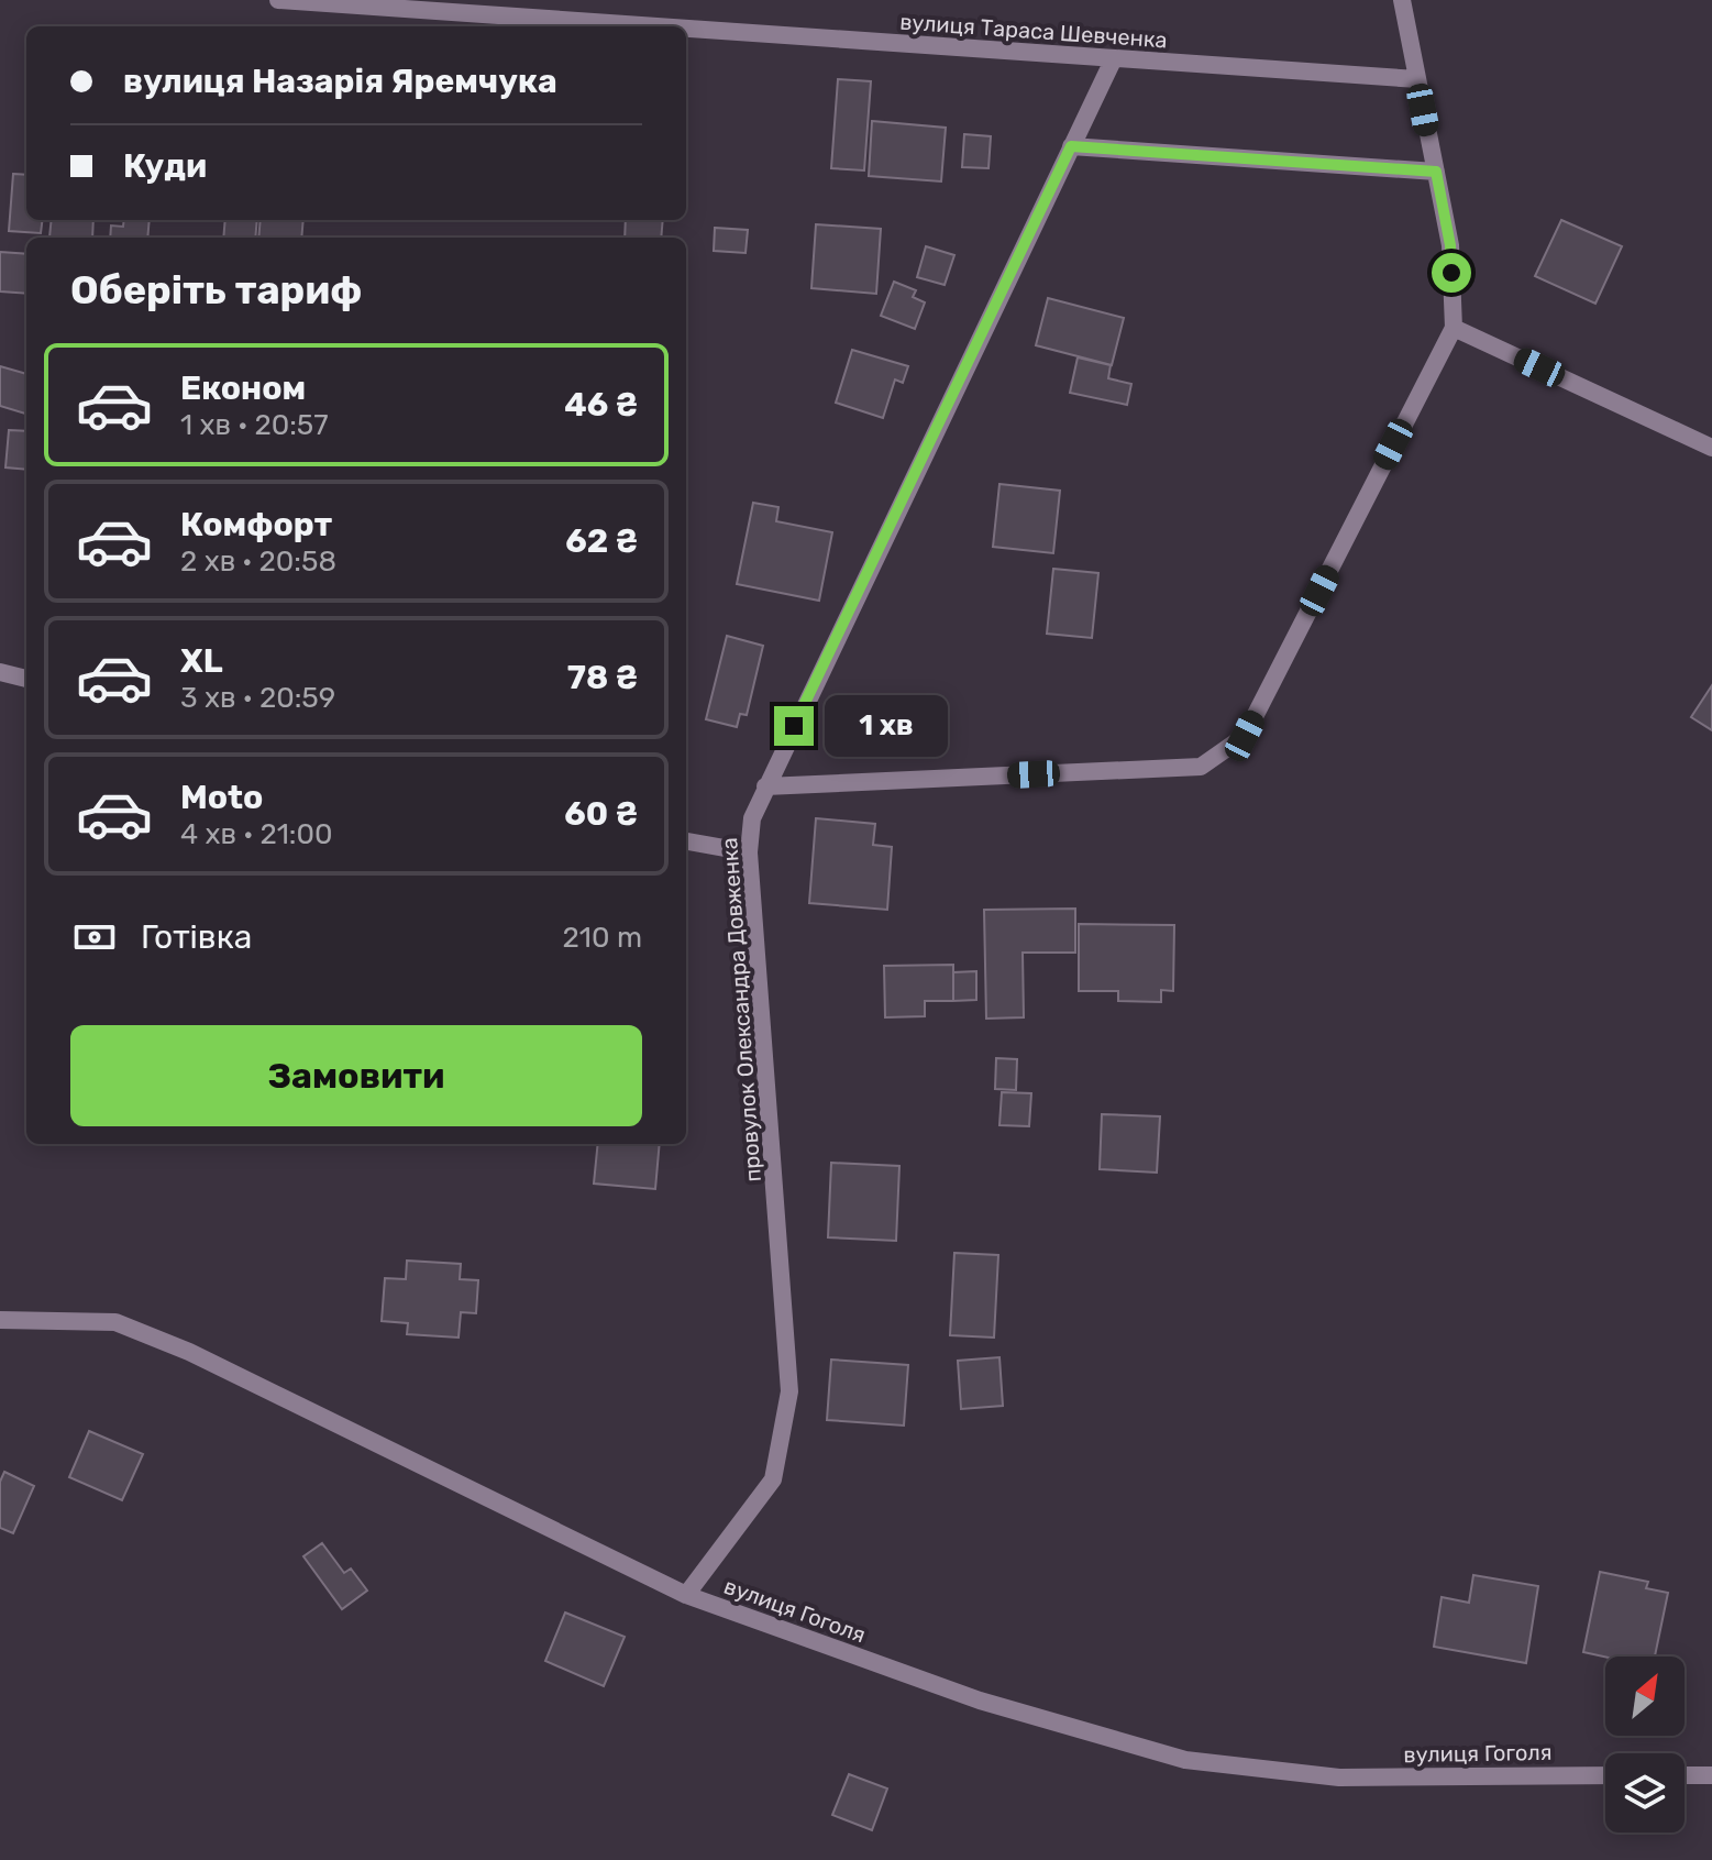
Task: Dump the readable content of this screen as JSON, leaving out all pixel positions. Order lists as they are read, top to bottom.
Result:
{
  "streets": {
    "street": ["вулиця Тараса Шевченка", "провулок Олександра Довженка", "вулиця Гоголя"]
  },
  "crossings": [
    ["вулиця Тараса Шевченка", "провулок Олександра Довженка"],
    ["провулок Олександра Довженка", "вулиця Гоголя"]
  ],
  "north": "top right",
  "page": {
    "banner": ["вулиця Назарія Яремчука", "Куди"],
    "heading": "Оберіть тариф",
    "list": [
      {
        "name": "Економ",
        "note": "1 хв · 20:57",
        "value": "46 ₴"
      },
      {
        "name": "Комфорт",
        "note": "2 хв · 20:58",
        "value": "62 ₴"
      },
      {
        "name": "XL",
        "note": "3 хв · 20:59",
        "value": "78 ₴"
      },
      {
        "name": "Moto",
        "note": "4 хв · 21:00",
        "value": "60 ₴"
      }
    ],
    "bubble": "1 хв",
    "pay": ["Готівка", "210 m"],
    "buttons": "Замовити"
  }
}
